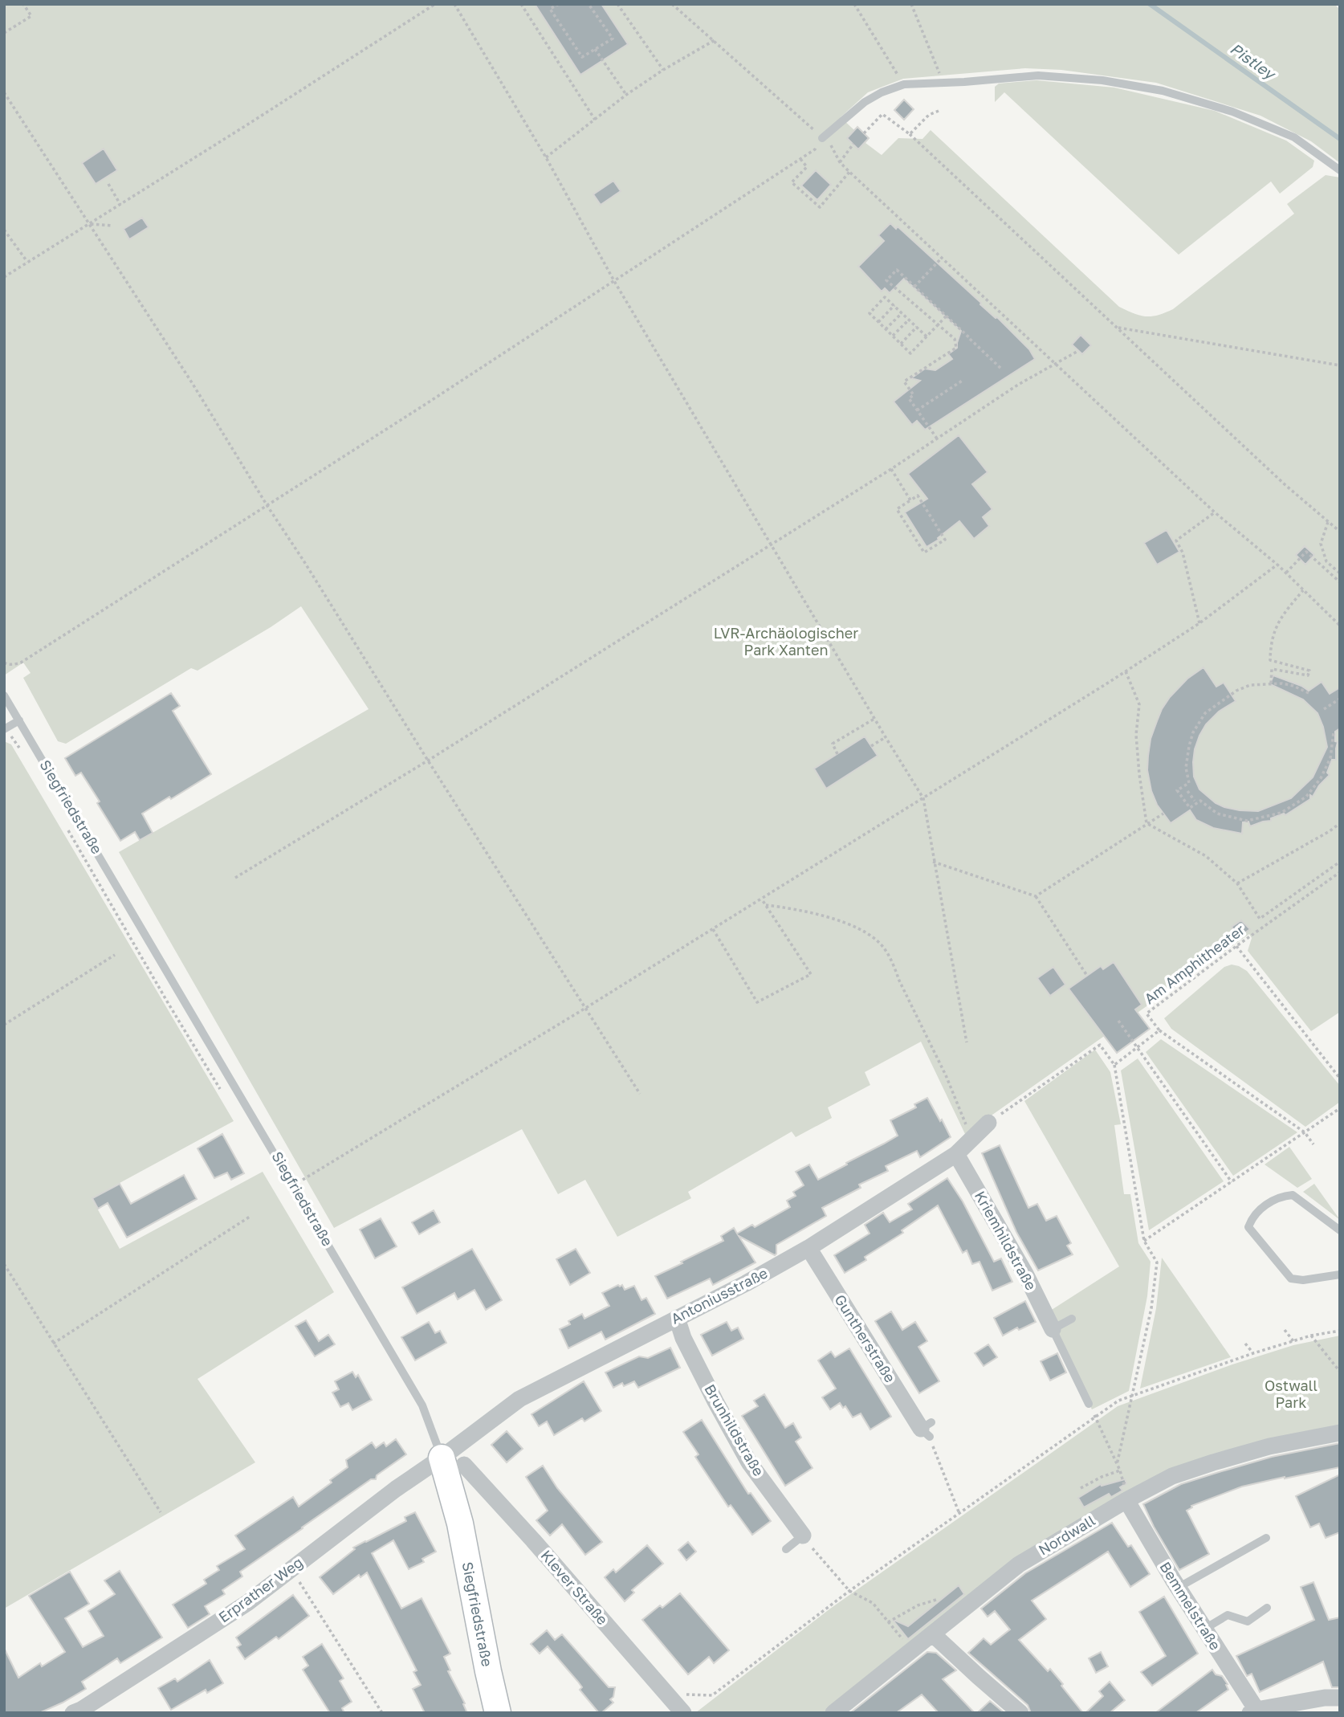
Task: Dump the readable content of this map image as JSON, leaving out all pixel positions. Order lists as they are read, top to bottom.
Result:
{
  "streets": {
    "street": [
      "Siegfriedstraße",
      "Kriemhildstraße",
      "Antoniusstraße",
      "Guntherstraße",
      "Brunhildstraße",
      "Nordwall",
      "Klever Straße",
      "Erprather Weg",
      "Bemmelstraße"
    ],
    "path": ["Am Amphitheater"]
  },
  "crossings": [
    ["Siegfriedstraße", "Antoniusstraße"],
    ["Siegfriedstraße", "Klever Straße"],
    ["Siegfriedstraße", "Erprather Weg"],
    ["Kriemhildstraße", "Antoniusstraße"],
    ["Antoniusstraße", "Guntherstraße"],
    ["Antoniusstraße", "Brunhildstraße"],
    ["Antoniusstraße", "Klever Straße"],
    ["Antoniusstraße", "Erprather Weg"],
    ["Nordwall", "Bemmelstraße"],
    ["Klever Straße", "Erprather Weg"]
  ],
  "water": ["Pistley"],
  "parks": ["LVR-Archäologischer Park Xanten", "Ostwall Park"]
}
